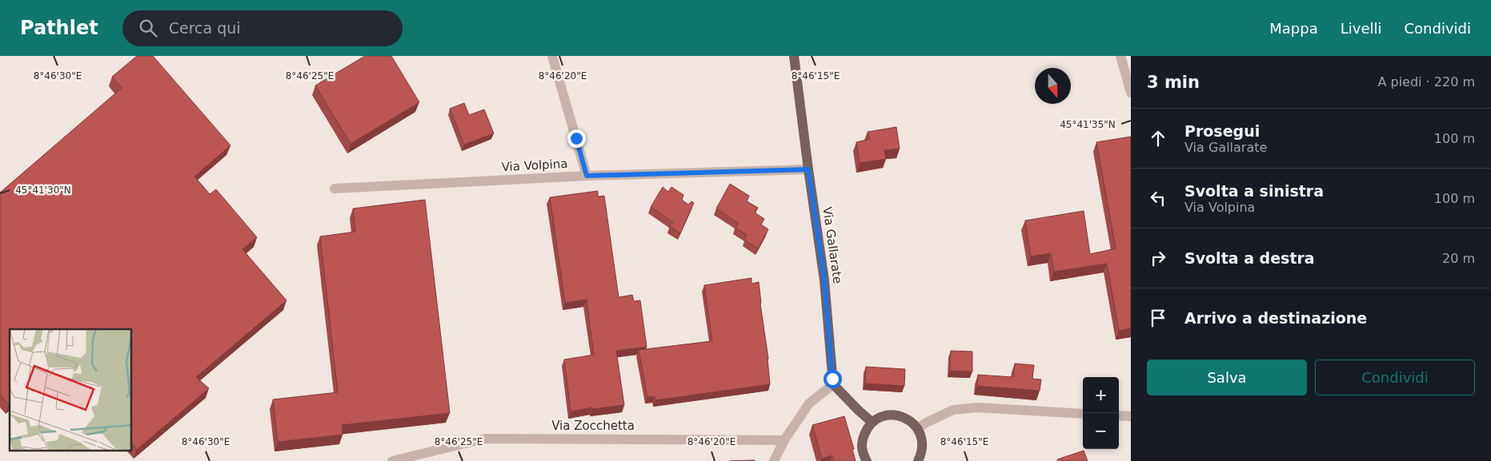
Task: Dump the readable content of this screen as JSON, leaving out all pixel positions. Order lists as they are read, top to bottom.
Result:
{
  "streets": {
    "main road": ["Via Gallarate"],
    "street": ["Via Volpina", "Via Zocchetta"]
  },
  "crossings": [
    ["Via Volpina", "Via Gallarate"]
  ],
  "north": "bottom",
  "page": {
    "header": "Pathlet",
    "search": "Cerca qui",
    "nav": ["Mappa", "Livelli", "Condividi"],
    "heading": ["3 min", "A piedi · 220 m"],
    "list": [
      ["Prosegui", "Via Gallarate", "100 m"],
      ["Svolta a sinistra", "Via Volpina", "100 m"],
      ["Svolta a destra", "20 m"],
      "Arrivo a destinazione"
    ],
    "buttons": ["Salva", "Condividi"],
    "map_buttons": ["+", "−"]
  },
  "coordinates": [
    "8°46'30\"E",
    "8°46'25\"E",
    "8°46'20\"E",
    "8°46'15\"E",
    "45°41'35\"N",
    "45°41'30\"N"
  ]
}
